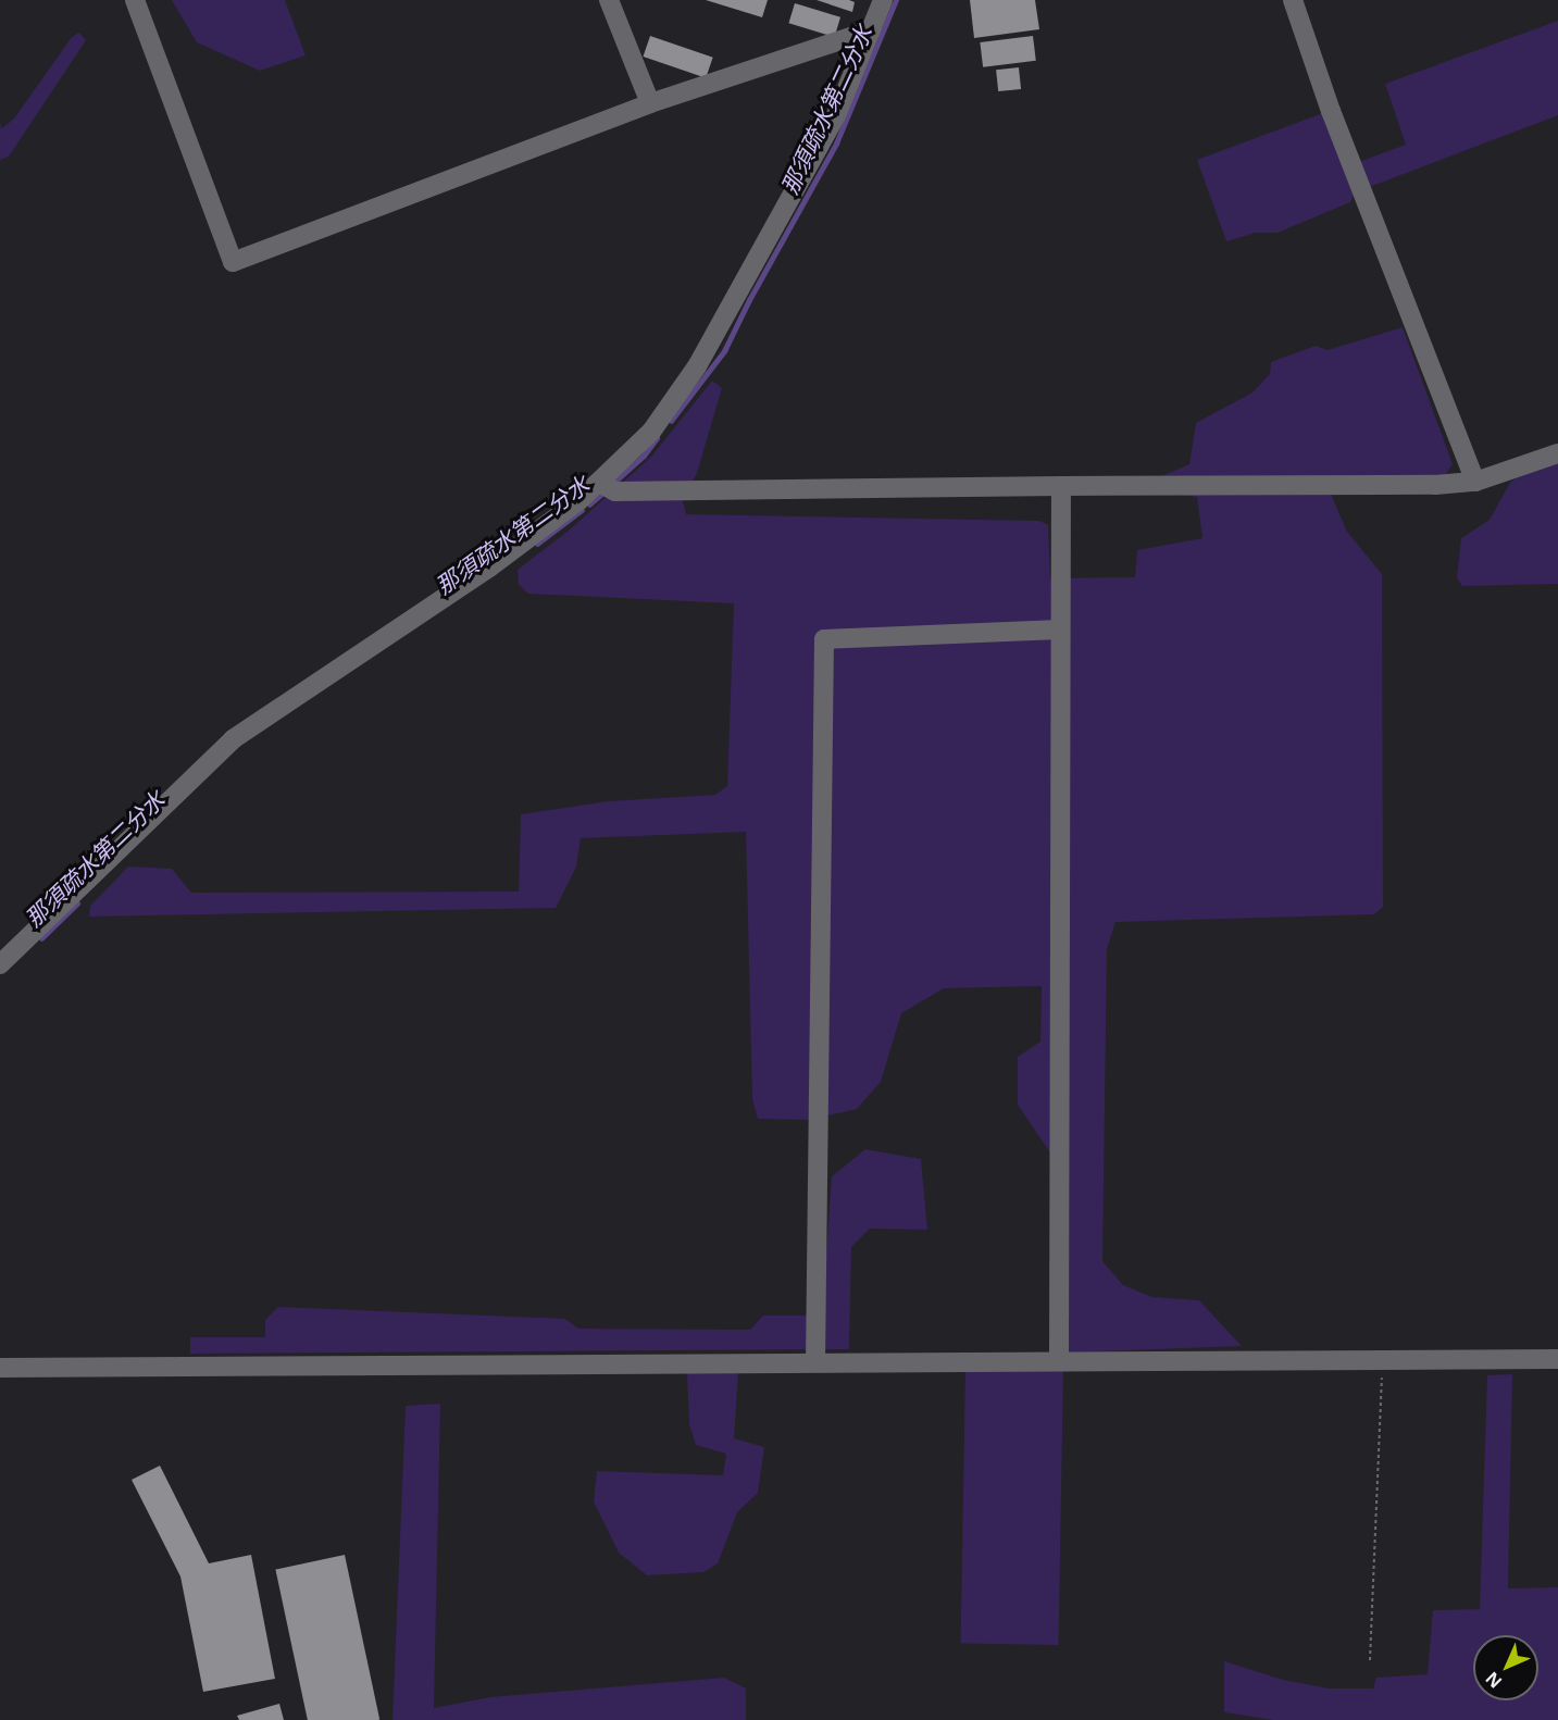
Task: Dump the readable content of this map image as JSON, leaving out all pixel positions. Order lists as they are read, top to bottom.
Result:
{
  "water": ["那須疏水第二分水"],
  "north": "bottom left"
}
